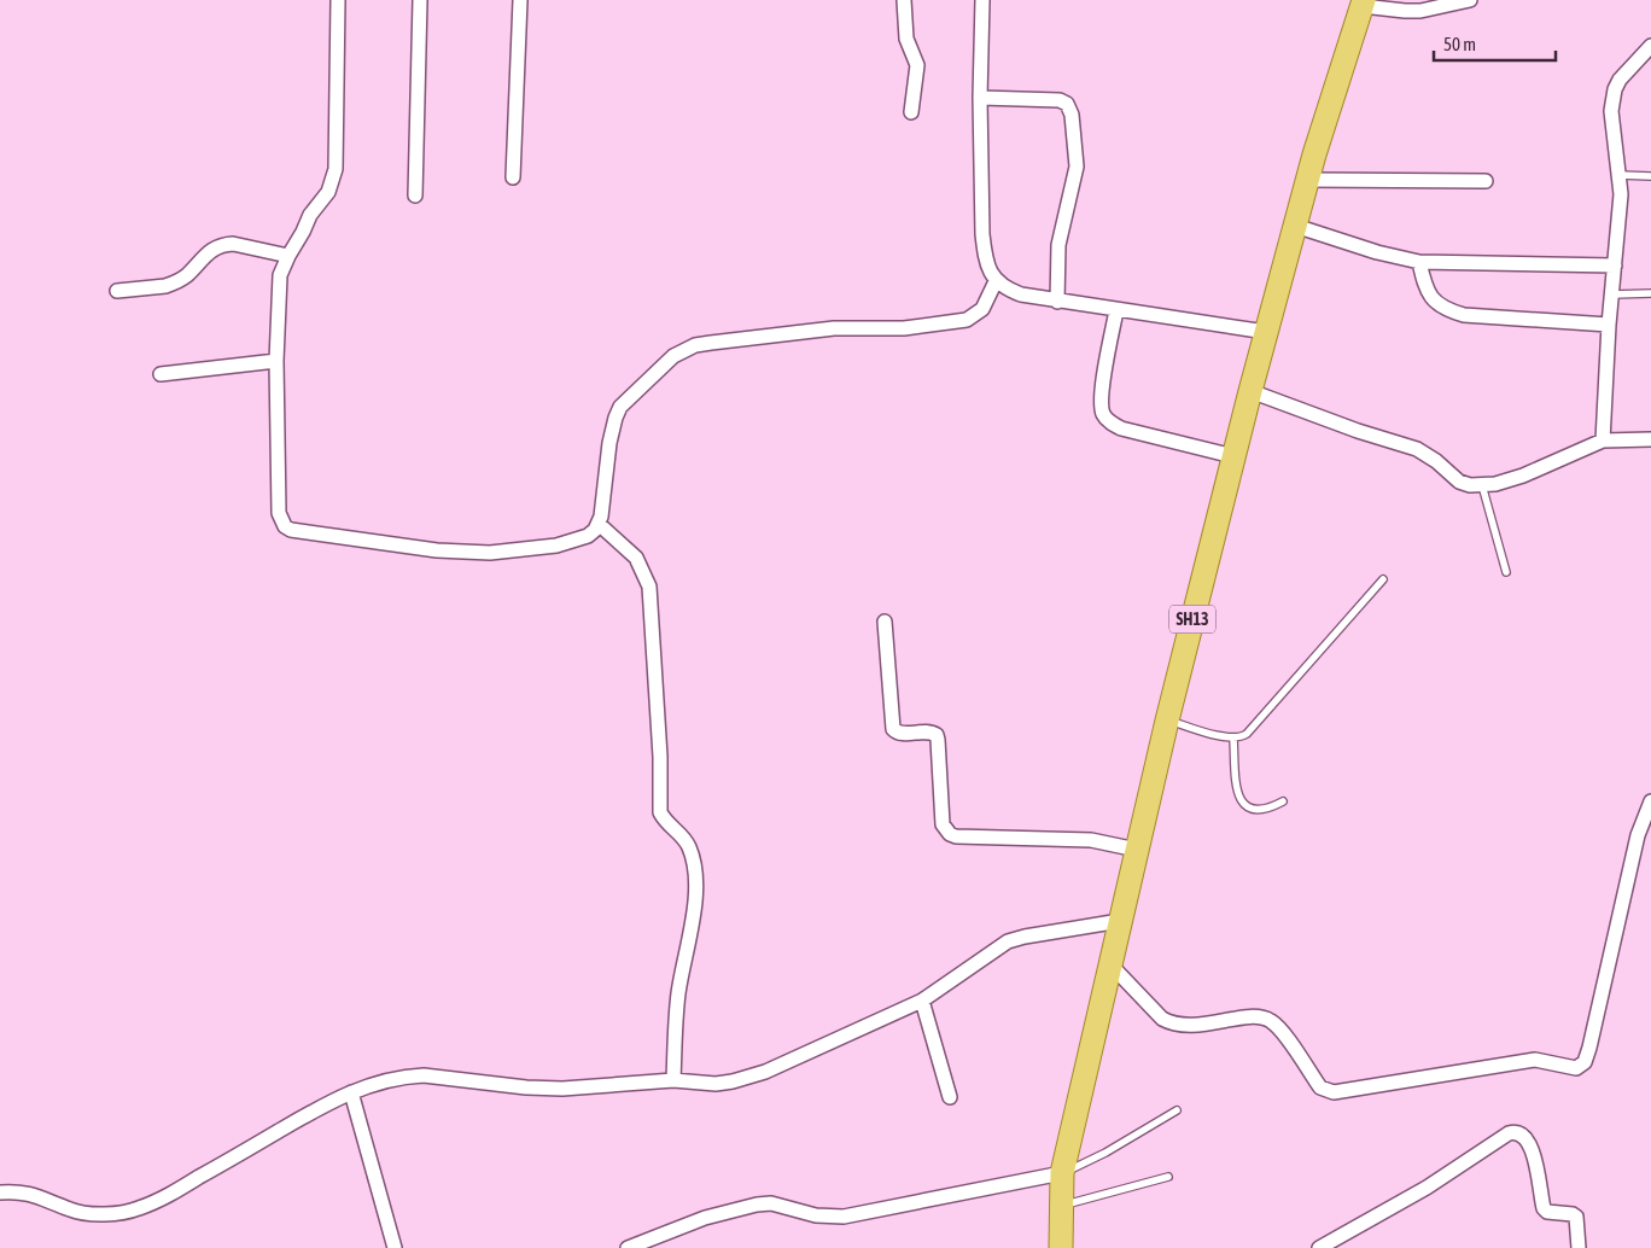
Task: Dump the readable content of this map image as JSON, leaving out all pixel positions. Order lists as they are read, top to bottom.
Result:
{
  "streets": {
    "main road": ["SH13"]
  },
  "scale_bar": "50 m"
}
